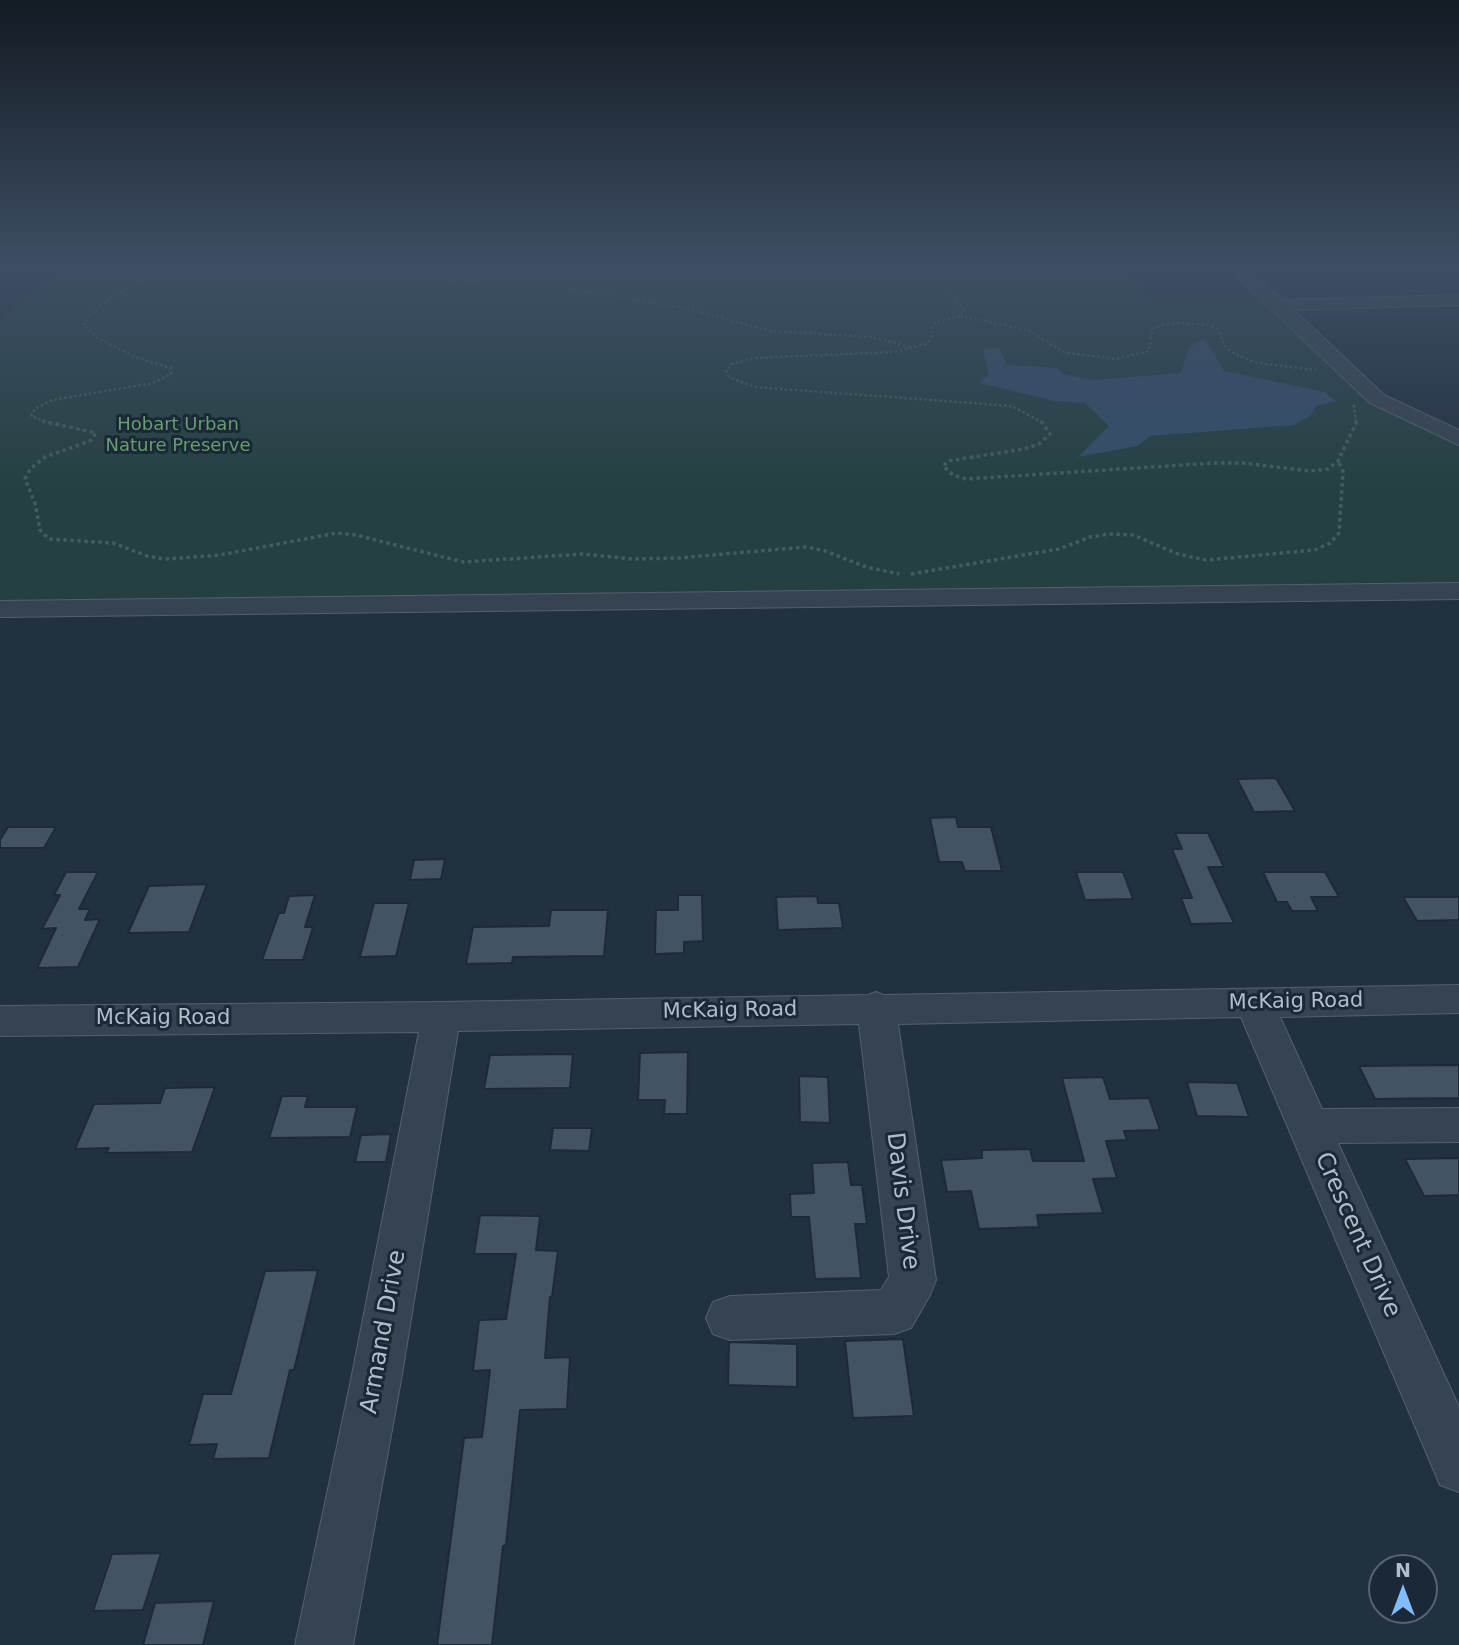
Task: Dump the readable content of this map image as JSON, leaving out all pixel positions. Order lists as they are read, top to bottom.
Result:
{
  "streets": {
    "street": [
      "McKaig Road",
      "Davis Drive",
      "Crescent Drive",
      "Armand Drive"
    ]
  },
  "crossings": [
    ["McKaig Road", "Davis Drive"],
    ["McKaig Road", "Crescent Drive"],
    ["McKaig Road", "Armand Drive"]
  ],
  "parks": ["Hobart Urban Nature Preserve"],
  "north": "top"
}
